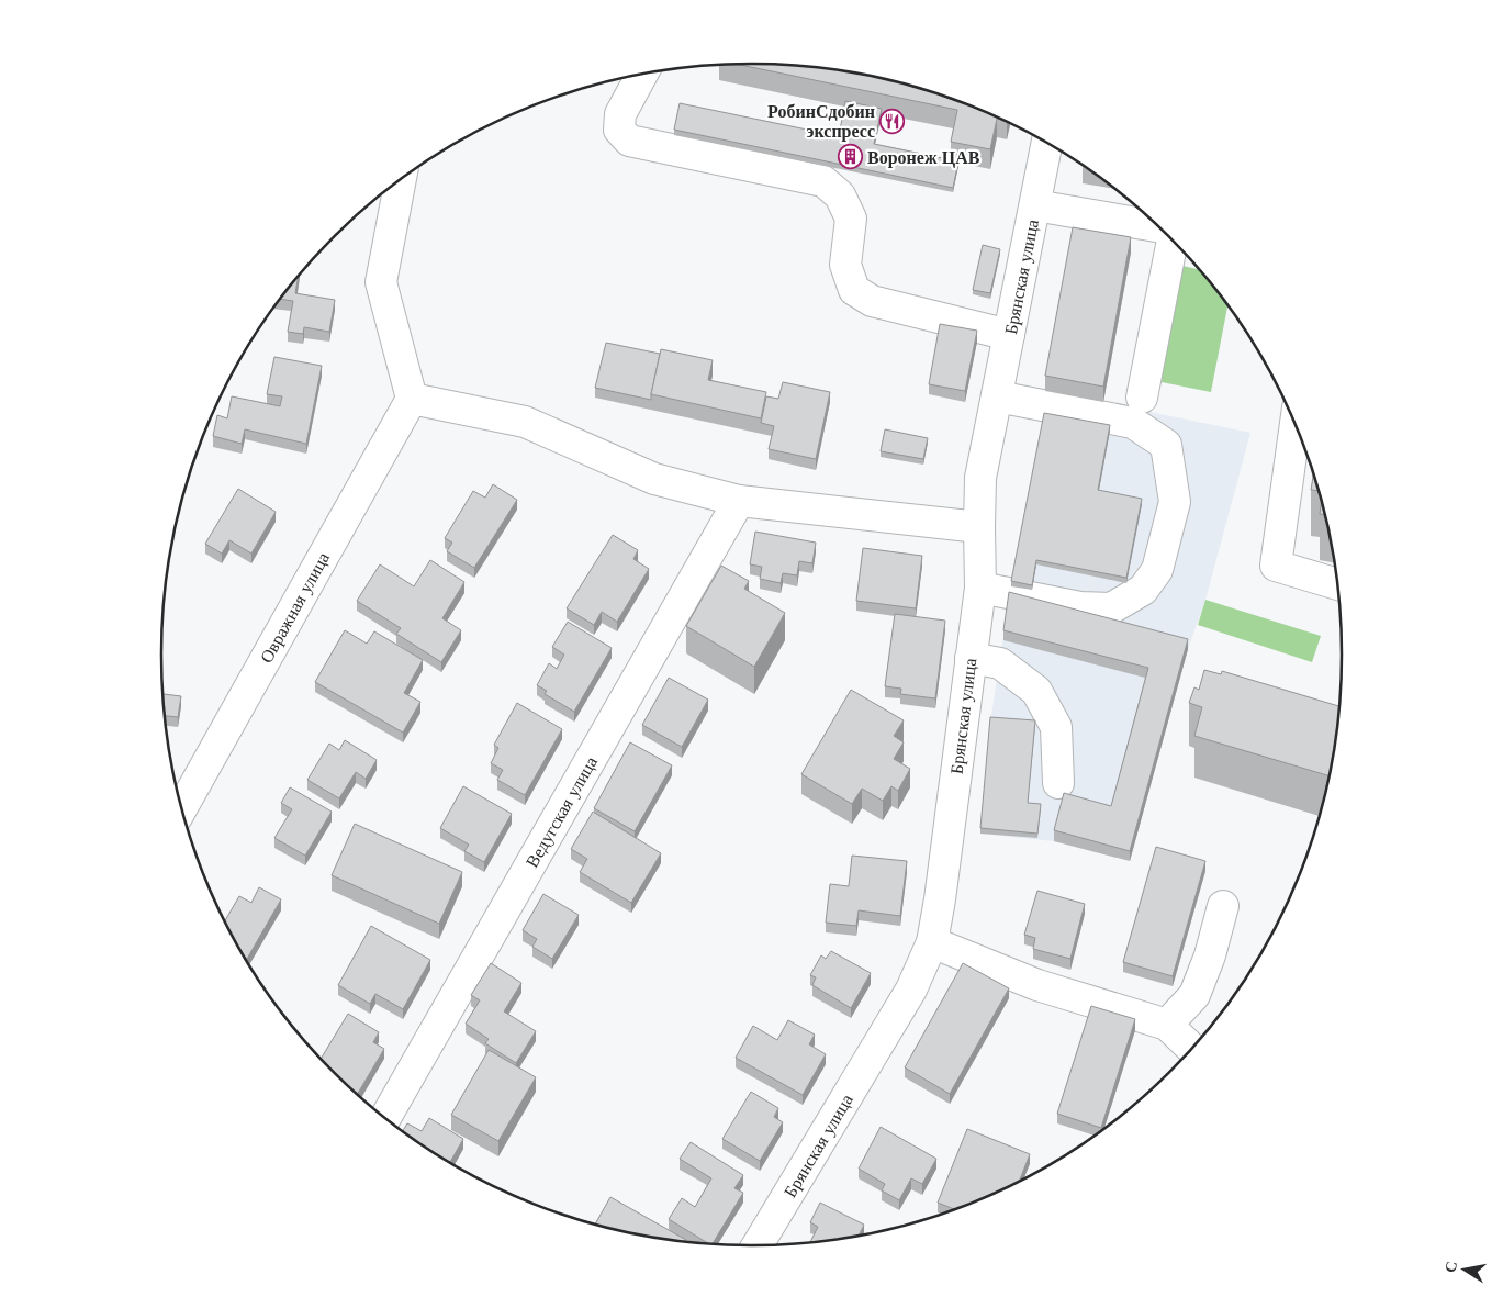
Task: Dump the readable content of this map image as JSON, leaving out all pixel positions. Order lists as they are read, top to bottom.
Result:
{
  "streets": {
    "street": ["Брянская улица", "Овражная улица", "Ведугская улица"]
  },
  "places": {
    "restaurant": ["РобинСдобин экспресс"],
    "building": ["Воронеж ЦАВ"]
  },
  "north": "left"
}
